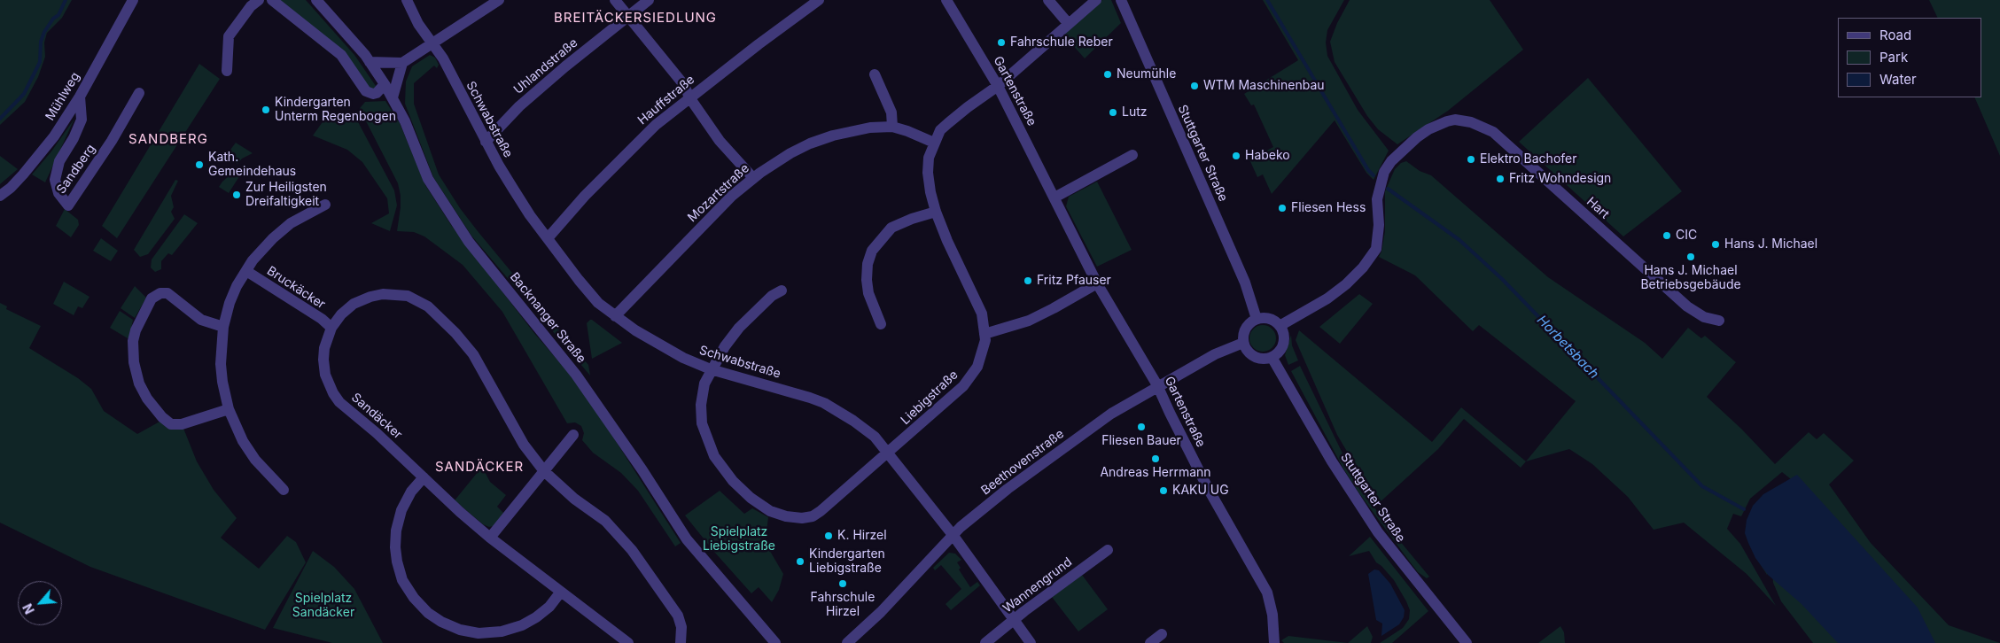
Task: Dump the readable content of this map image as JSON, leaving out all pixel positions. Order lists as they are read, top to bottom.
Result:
{
  "streets": {
    "street": [
      "Uhlandstraße",
      "Gartenstraße",
      "Mühlweg",
      "Hauffstraße",
      "Schwabstraße",
      "Stuttgarter Straße",
      "Sandberg",
      "Mozartstraße",
      "Hart",
      "Bruckäcker",
      "Backnanger Straße",
      "Liebigstraße",
      "Sandäcker",
      "Beethovenstraße",
      "Wannengrund"
    ]
  },
  "crossings": [
    ["Uhlandstraße", "Schwabstraße"],
    ["Gartenstraße", "Liebigstraße"],
    ["Gartenstraße", "Beethovenstraße"],
    ["Mühlweg", "Sandberg"],
    ["Hauffstraße", "Schwabstraße"],
    ["Schwabstraße", "Mozartstraße"],
    ["Schwabstraße", "Liebigstraße"],
    ["Schwabstraße", "Beethovenstraße"],
    ["Schwabstraße", "Wannengrund"],
    ["Stuttgarter Straße", "Hart"],
    ["Stuttgarter Straße", "Beethovenstraße"],
    ["Mozartstraße", "Liebigstraße"],
    ["Hart", "Beethovenstraße"],
    ["Bruckäcker", "Sandäcker"]
  ],
  "districts": ["BREITÄCKERSIEDLUNG", "SANDBERG", "SANDÄCKER"],
  "water": ["Horbetsbach"],
  "parks": ["Spielplatz Liebigstraße", "Spielplatz Sandäcker"],
  "places": [
    "Fahrschule Reber",
    "Neumühle",
    "WTM Maschinenbau",
    "Kindergarten Unterm Regenbogen",
    "Lutz",
    "Habeko",
    "Elektro Bachofer",
    "Kath. Gemeindehaus",
    "Fritz Wohndesign",
    "Zur Heiligsten Dreifaltigkeit",
    "Fliesen Hess",
    "CIC",
    "Hans J. Michael",
    "Hans J. Michael Betriebsgebäude",
    "Fritz Pfauser",
    "Fliesen Bauer",
    "Andreas Herrmann",
    "KAKU UG",
    "K. Hirzel",
    "Kindergarten Liebigstraße",
    "Fahrschule Hirzel"
  ],
  "legend": ["Road", "Park", "Water"],
  "north": "bottom left"
}
